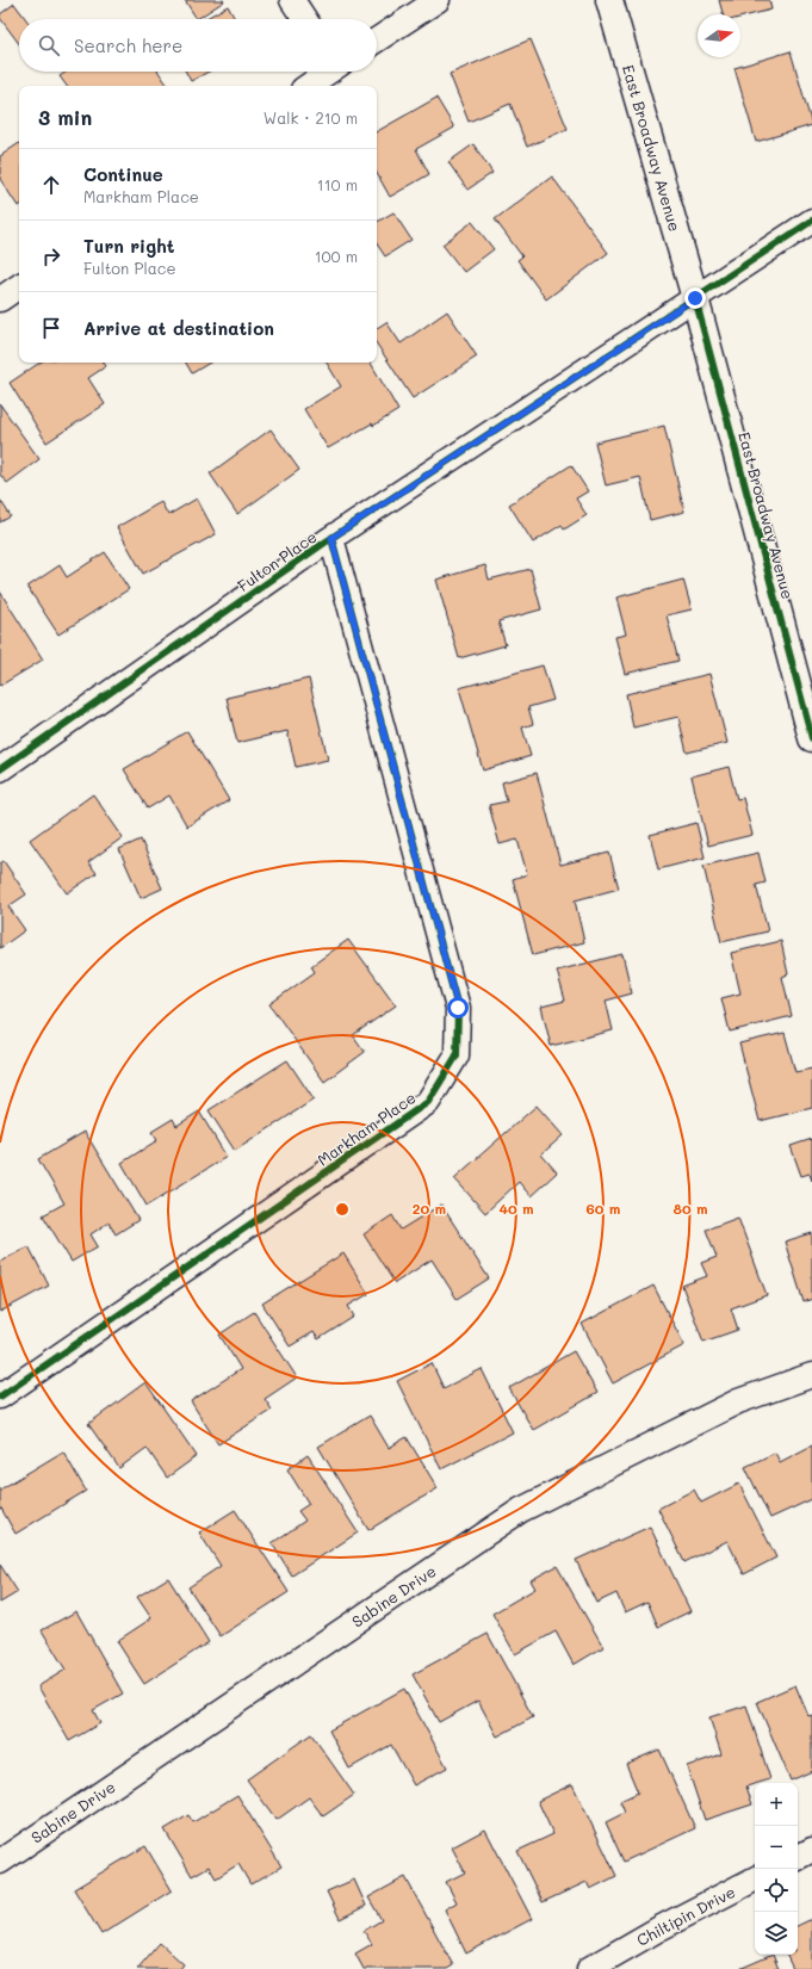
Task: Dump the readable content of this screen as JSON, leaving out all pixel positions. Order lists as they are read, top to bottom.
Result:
{
  "streets": {
    "street": [
      "East Broadway Avenue",
      "Fulton Place",
      "Markham Place",
      "Sabine Drive",
      "Chiltipin Drive"
    ]
  },
  "crossings": [
    ["East Broadway Avenue", "Fulton Place"],
    ["Fulton Place", "Markham Place"]
  ],
  "north": "right",
  "page": {
    "search": "Search here",
    "heading": ["3 min", "Walk · 210 m"],
    "list": [
      ["Continue", "Markham Place", "110 m"],
      ["Turn right", "Fulton Place", "100 m"],
      "Arrive at destination"
    ],
    "map_buttons": ["+", "−"]
  },
  "rings": [
    "20 m",
    "40 m",
    "60 m",
    "80 m"
  ]
}
